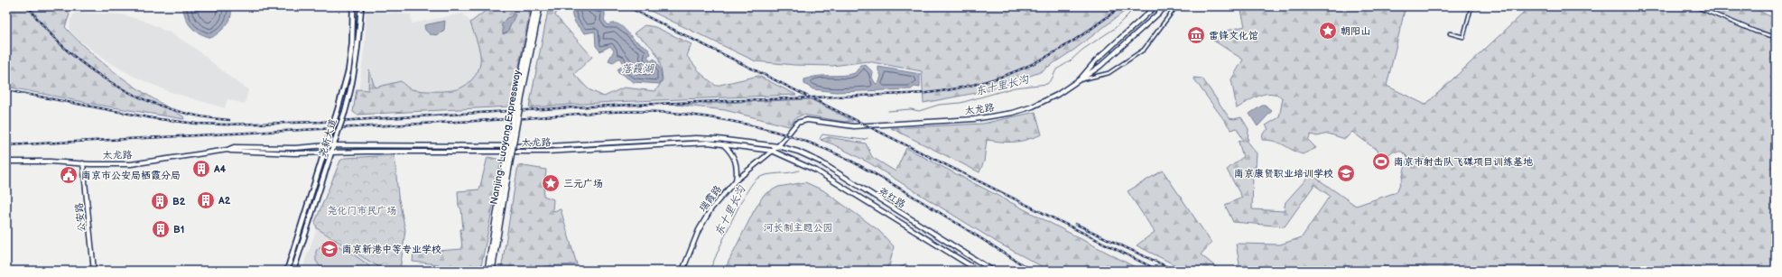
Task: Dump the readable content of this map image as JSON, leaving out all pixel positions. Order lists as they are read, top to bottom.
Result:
{
  "streets": {
    "highway": ["Nanjing - Luoyang Expressway"],
    "main road": [
      "太龙路",
      "尧新大道",
      "尧红路",
      "瑞霞路",
      "公安路"
    ]
  },
  "crossings": [
    ["太龙路", "尧新大道"],
    ["太龙路", "尧红路"],
    ["太龙路", "瑞霞路"],
    ["太龙路", "公安路"],
    ["尧红路", "瑞霞路"]
  ],
  "water": ["落霞湖", "东十里长沟"],
  "parks": ["尧化门市民广场", "河长制主题公园"],
  "places": {
    "place": ["朝阳山", "三元广场"],
    "museum": ["雷锋文化馆"],
    "sports": ["南京市射击队飞碟项目训练基地"],
    "building": [
      "A4",
      "A2",
      "B2",
      "B1"
    ],
    "school or university": ["南京康贤职业培训学校", "南京新港中等专业学校"],
    "public building": ["南京市公安局栖霞分局"]
  }
}
